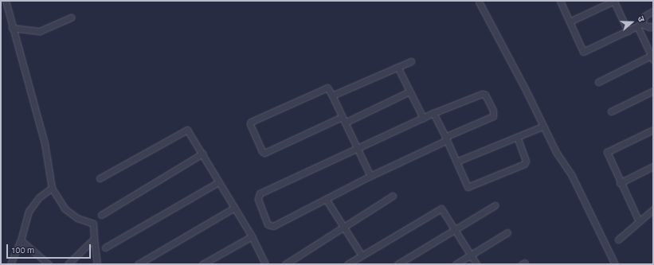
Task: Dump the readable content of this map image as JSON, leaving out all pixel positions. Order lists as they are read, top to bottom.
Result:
{
  "scale_bar": "100 m",
  "north": "right"
}
